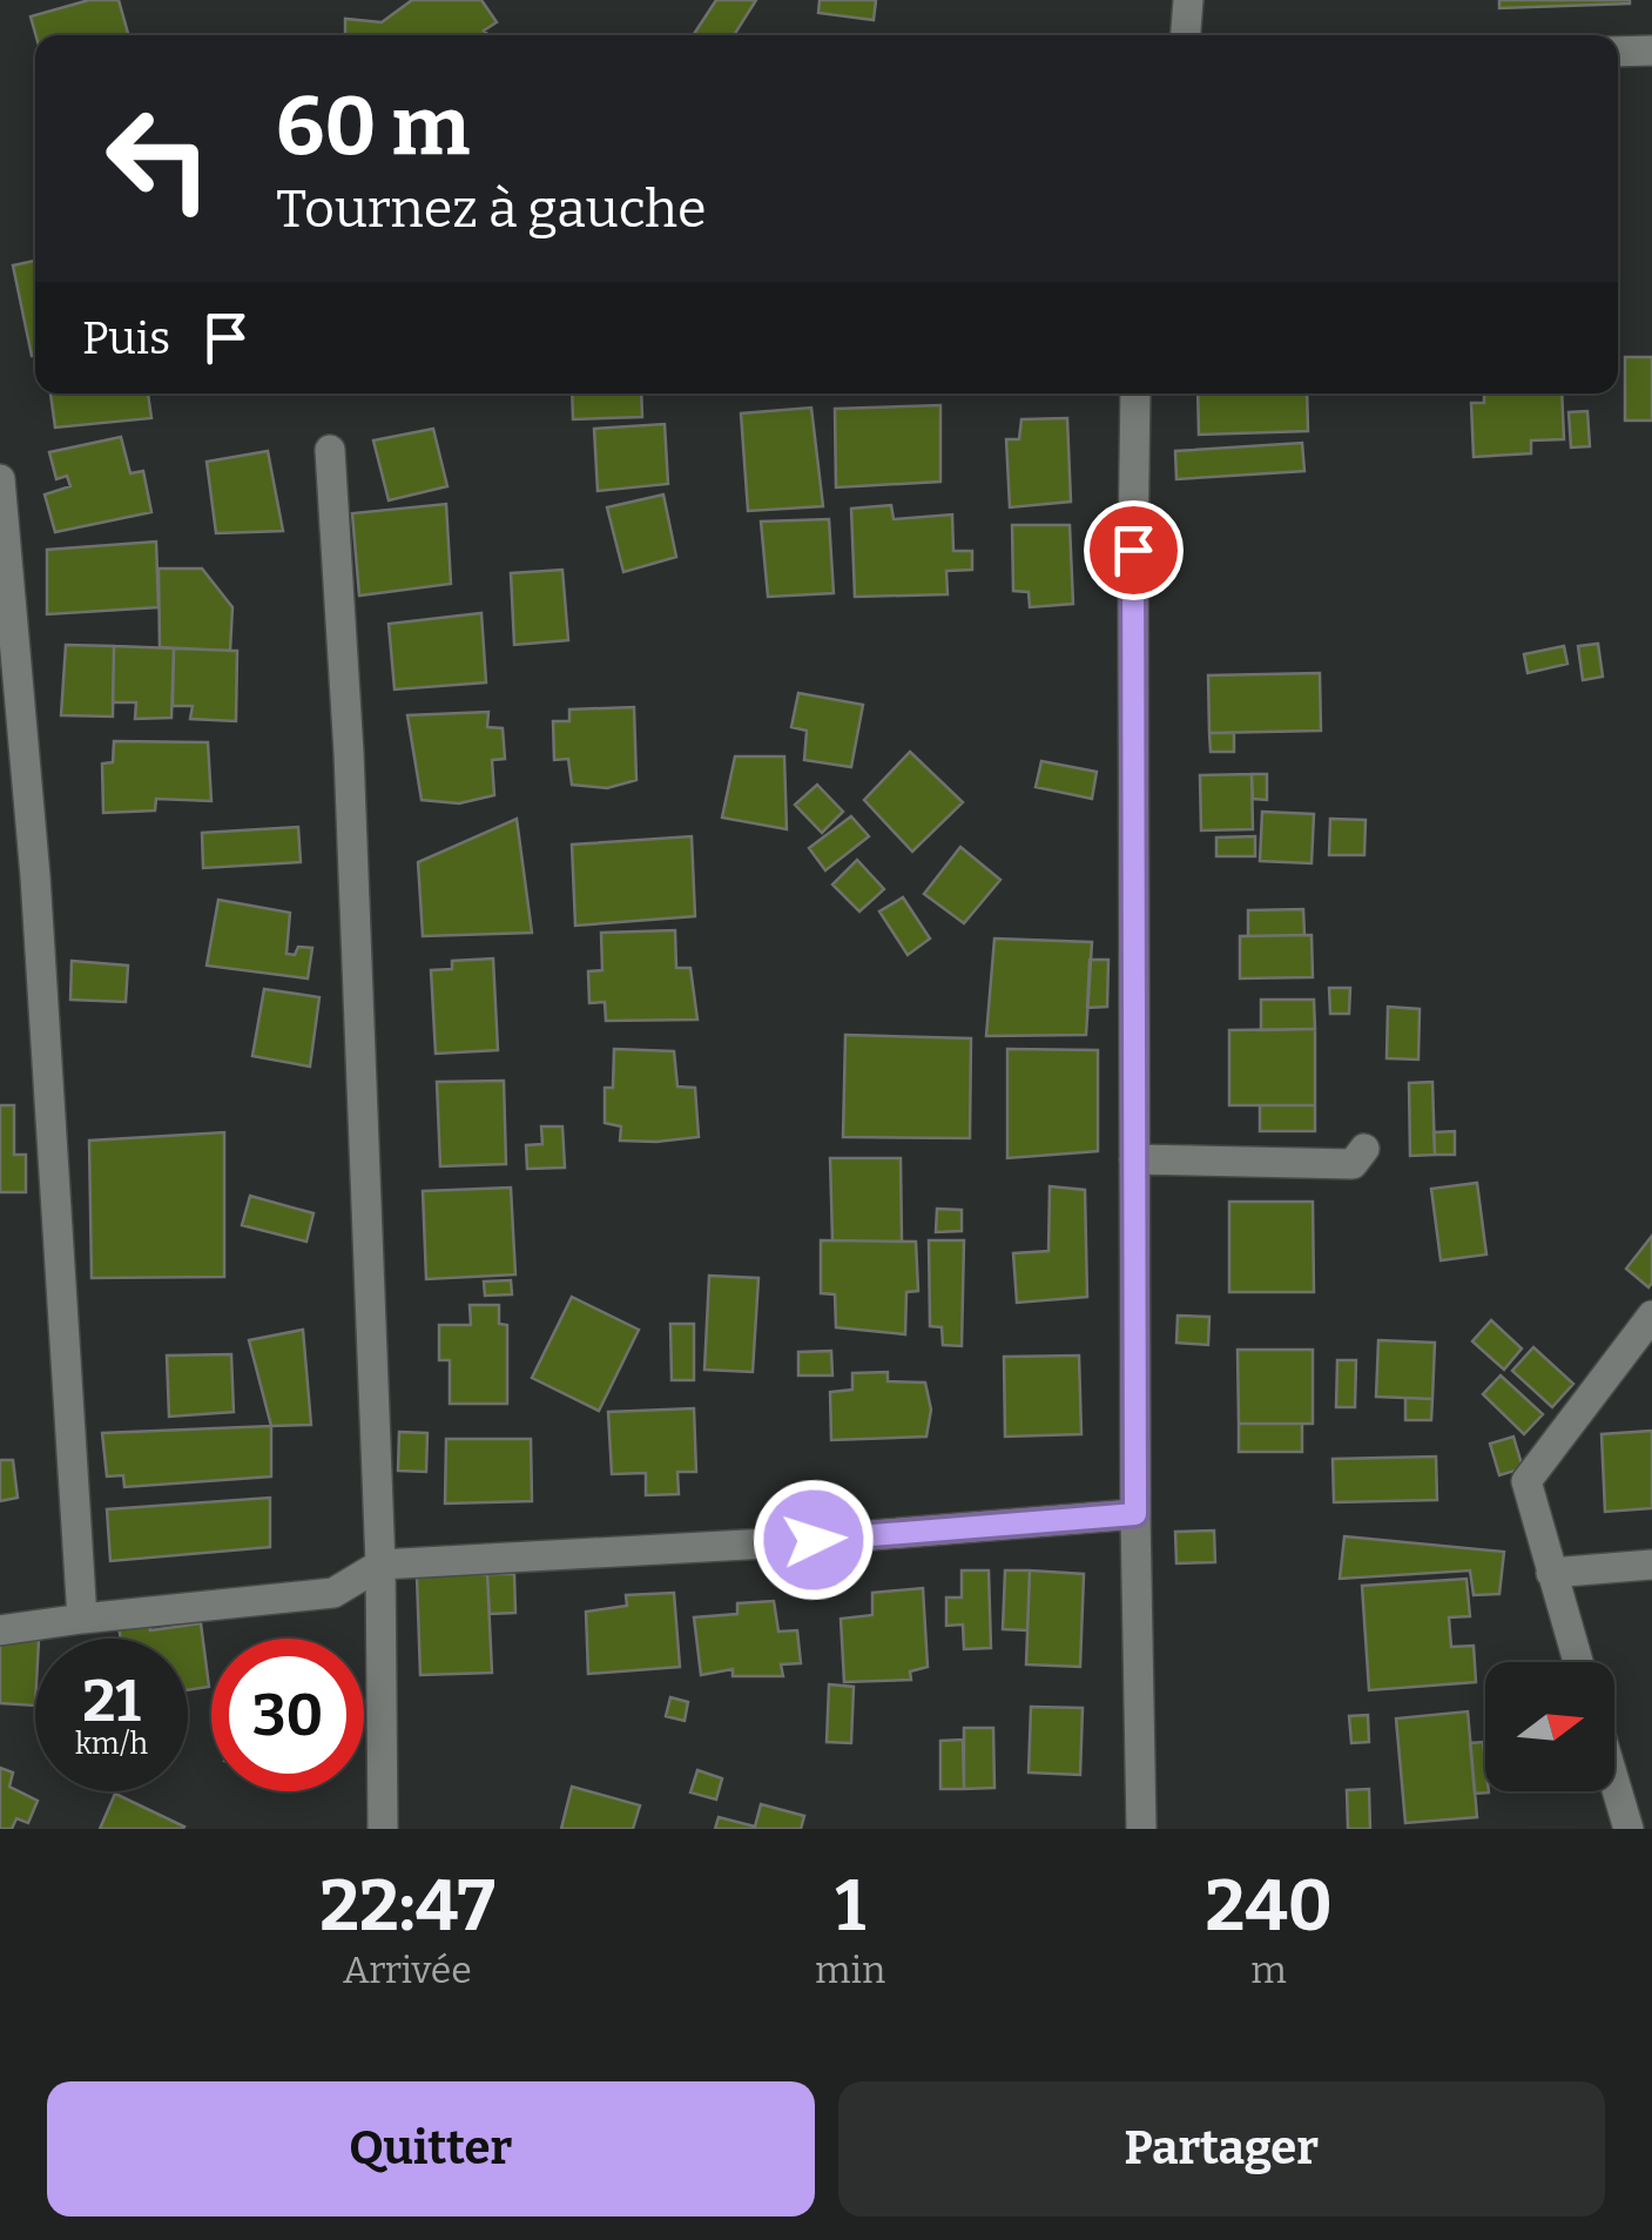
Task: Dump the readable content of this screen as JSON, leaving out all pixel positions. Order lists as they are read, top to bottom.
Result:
{
  "north": "right",
  "page": {
    "turn": ["60 m", "Tournez à gauche"],
    "then": "Puis",
    "speed": "21 km/h",
    "limit": "30",
    "eta": [
      "22:47",
      "Arrivée",
      "1",
      "min",
      "240",
      "m"
    ],
    "buttons": ["Quitter", "Partager"]
  }
}
